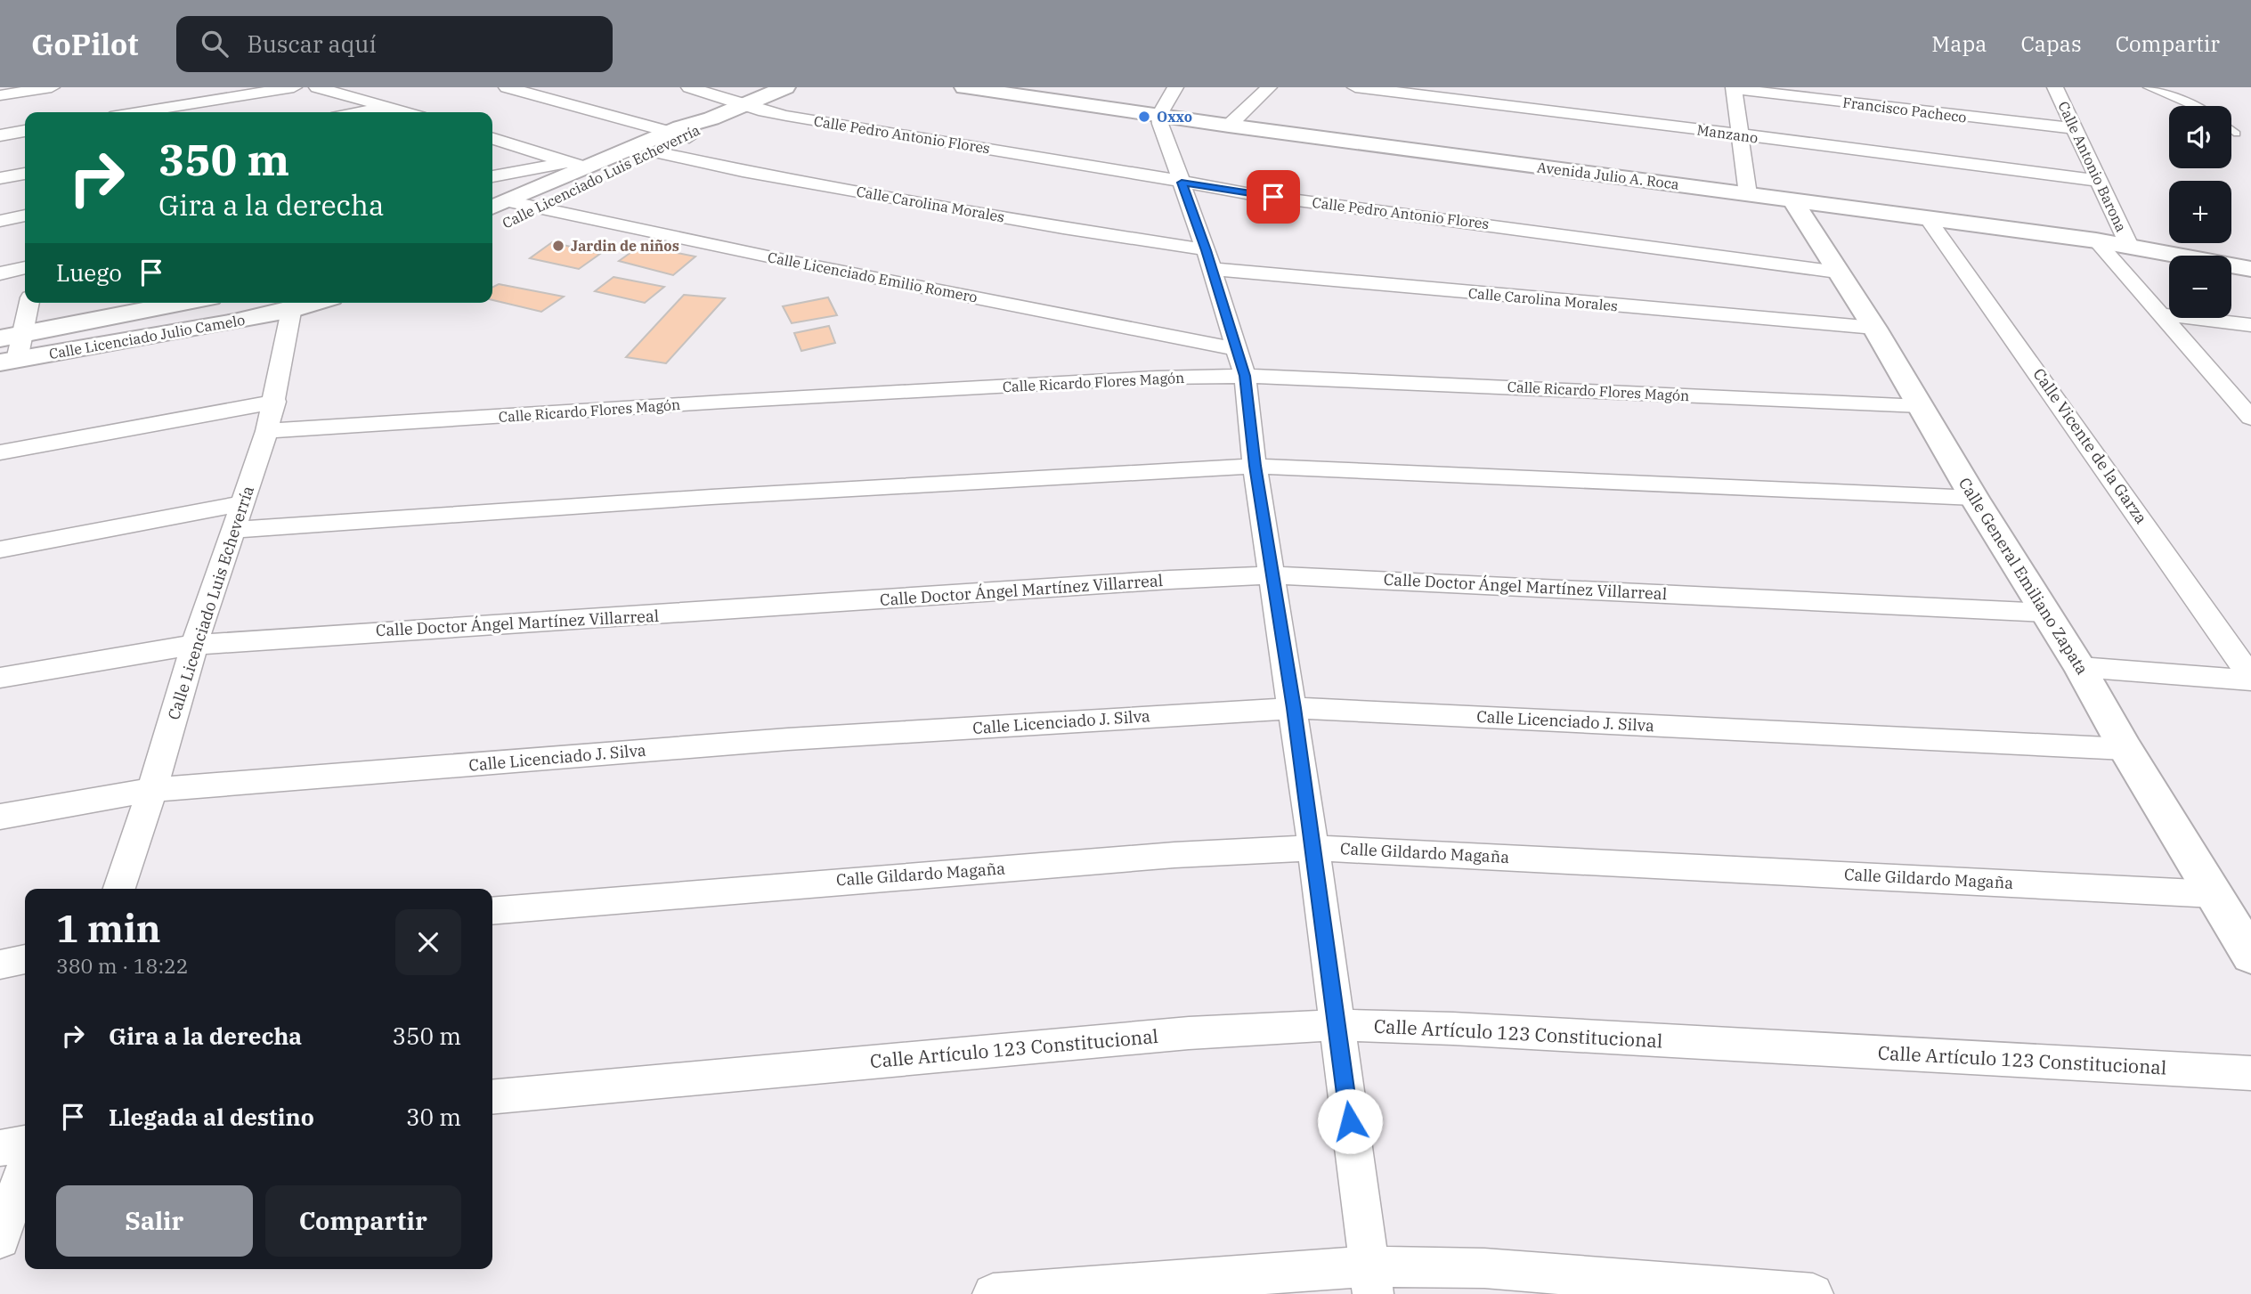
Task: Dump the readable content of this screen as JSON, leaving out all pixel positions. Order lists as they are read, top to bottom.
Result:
{
  "streets": {
    "street": [
      "Francisco Pacheco",
      "Manzano",
      "Calle Pedro Antonio Flores",
      "Calle Antonio Barona",
      "Avenida Julio A. Roca",
      "Calle Licenciado Luis Echeverría",
      "Calle Carolina Morales",
      "Calle Licenciado Emilio Romero",
      "Calle Licenciado Julio Camelo",
      "Calle Ricardo Flores Magón",
      "Calle Vicente de la Garza",
      "Calle General Emiliano Zapata",
      "Calle Doctor Ángel Martínez Villarreal",
      "Calle Licenciado J. Silva",
      "Calle Gildardo Magaña",
      "Calle Artículo 123 Constitucional"
    ]
  },
  "crossings": [
    ["Francisco Pacheco", "Calle Antonio Barona"],
    ["Manzano", "Calle Antonio Barona"],
    ["Calle Pedro Antonio Flores", "Calle Licenciado Luis Echeverría"],
    ["Calle Pedro Antonio Flores", "Calle General Emiliano Zapata"],
    ["Calle Antonio Barona", "Avenida Julio A. Roca"],
    ["Avenida Julio A. Roca", "Calle Vicente de la Garza"],
    ["Avenida Julio A. Roca", "Calle General Emiliano Zapata"],
    ["Calle Licenciado Luis Echeverría", "Calle Carolina Morales"],
    ["Calle Licenciado Luis Echeverría", "Calle Licenciado Emilio Romero"],
    ["Calle Licenciado Luis Echeverría", "Calle Licenciado Julio Camelo"],
    ["Calle Licenciado Luis Echeverría", "Calle Ricardo Flores Magón"],
    ["Calle Licenciado Luis Echeverría", "Calle Doctor Ángel Martínez Villarreal"],
    ["Calle Licenciado Luis Echeverría", "Calle Licenciado J. Silva"],
    ["Calle Carolina Morales", "Calle General Emiliano Zapata"],
    ["Calle Ricardo Flores Magón", "Calle General Emiliano Zapata"],
    ["Calle General Emiliano Zapata", "Calle Doctor Ángel Martínez Villarreal"],
    ["Calle General Emiliano Zapata", "Calle Licenciado J. Silva"],
    ["Calle General Emiliano Zapata", "Calle Gildardo Magaña"]
  ],
  "places": ["Oxxo", "Jardin de niños"],
  "page": {
    "header": "GoPilot",
    "search": "Buscar aquí",
    "nav": ["Mapa", "Capas", "Compartir"],
    "map_buttons": ["+", "−"],
    "turn": ["350 m", "Gira a la derecha"],
    "then": "Luego",
    "heading": ["1 min", "380 m · 18:22"],
    "list": [
      {
        "name": "Gira a la derecha",
        "value": "350 m"
      },
      {
        "name": "Llegada al destino",
        "value": "30 m"
      }
    ],
    "buttons": ["Salir", "Compartir"]
  }
}
